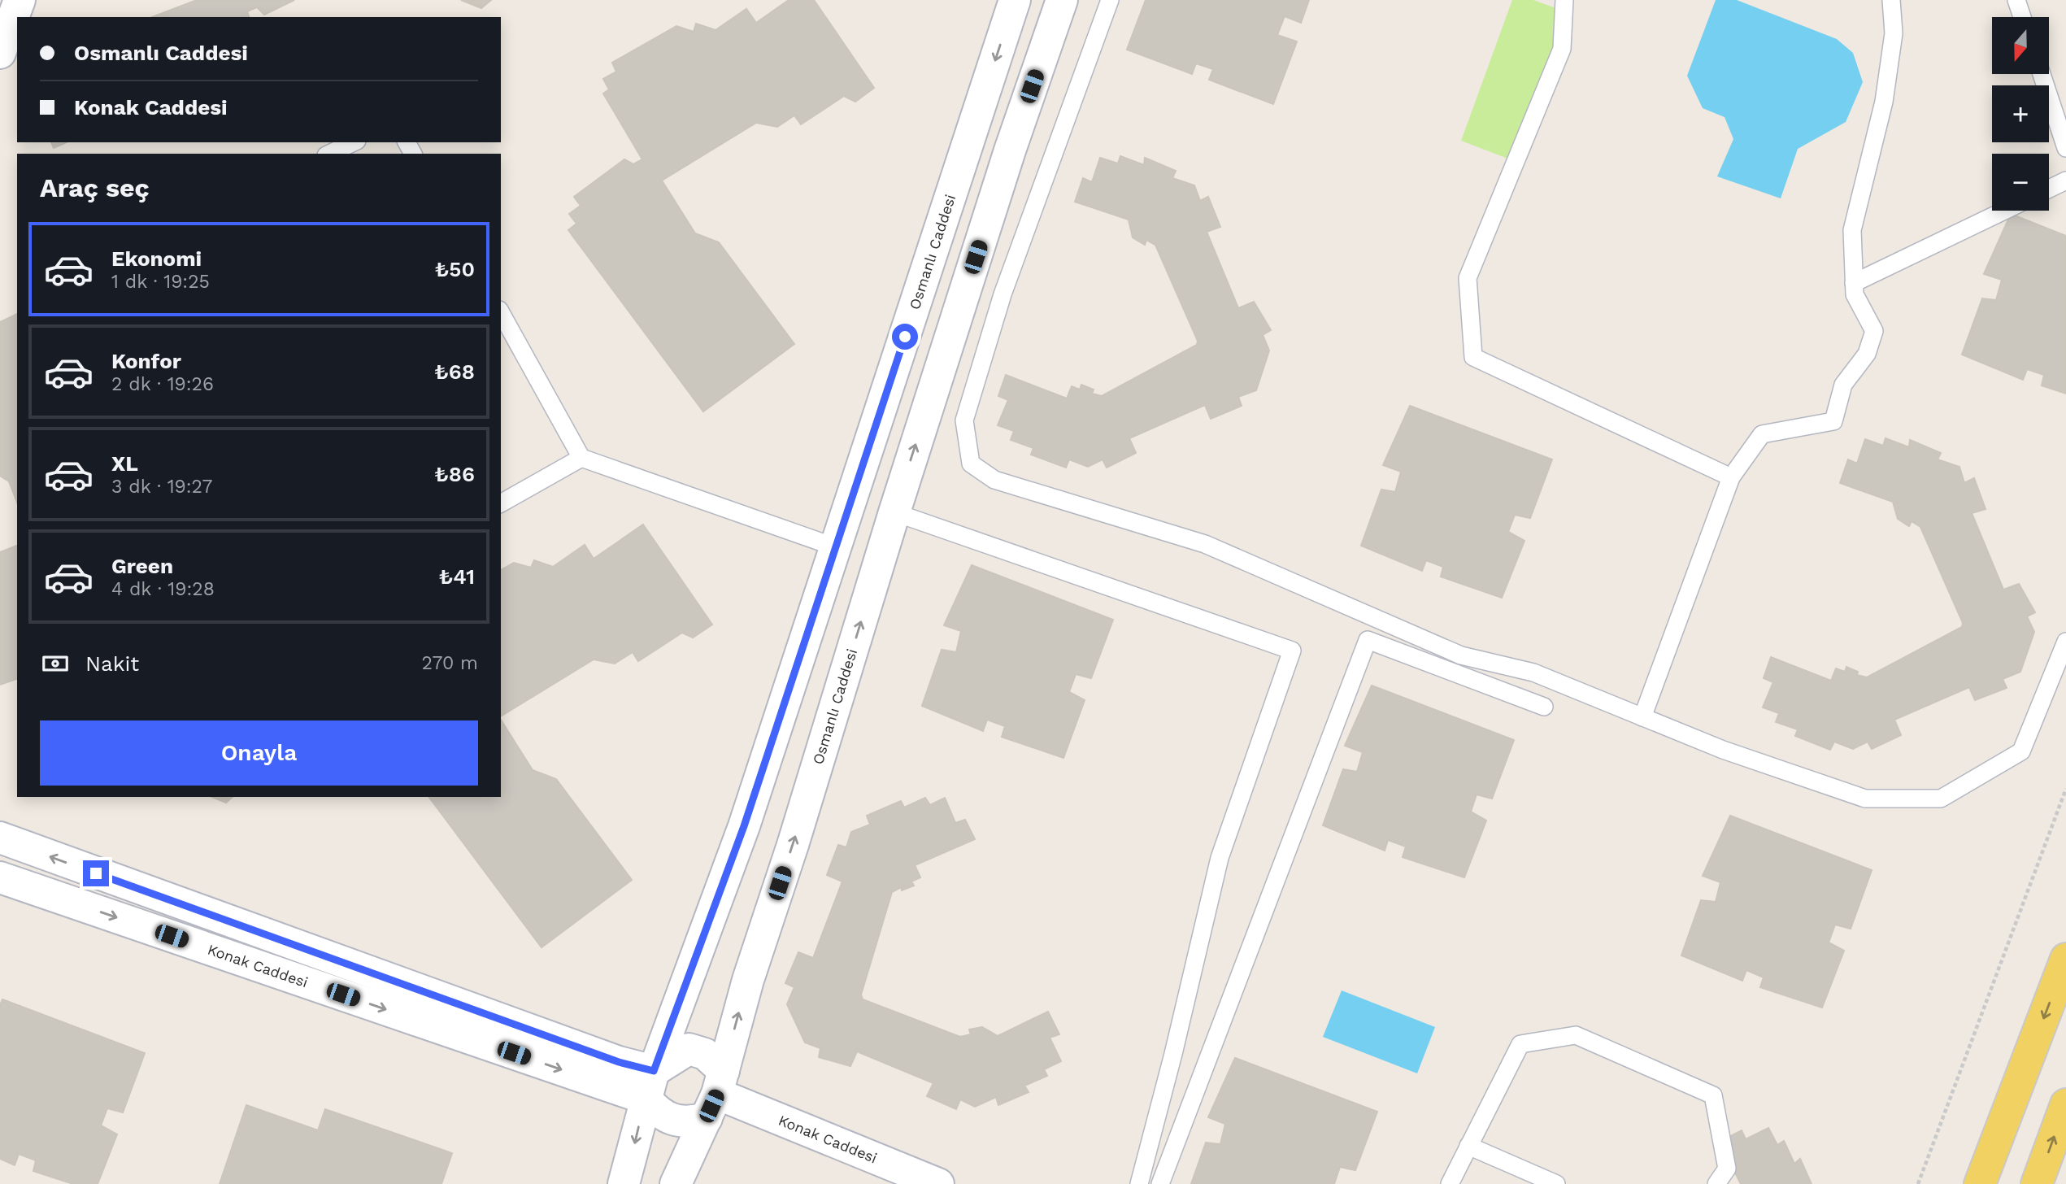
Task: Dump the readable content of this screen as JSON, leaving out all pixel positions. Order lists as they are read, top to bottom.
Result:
{
  "streets": {
    "main road": ["Osmanlı Caddesi", "Konak Caddesi"]
  },
  "crossings": [
    ["Osmanlı Caddesi", "Konak Caddesi"]
  ],
  "north": "bottom",
  "page": {
    "map_buttons": ["+", "−"],
    "banner": ["Osmanlı Caddesi", "Konak Caddesi"],
    "heading": "Araç seç",
    "list": [
      {
        "name": "Ekonomi",
        "note": "1 dk · 19:25",
        "value": "₺50"
      },
      {
        "name": "Konfor",
        "note": "2 dk · 19:26",
        "value": "₺68"
      },
      {
        "name": "XL",
        "note": "3 dk · 19:27",
        "value": "₺86"
      },
      {
        "name": "Green",
        "note": "4 dk · 19:28",
        "value": "₺41"
      }
    ],
    "pay": ["Nakit", "270 m"],
    "buttons": "Onayla"
  }
}
